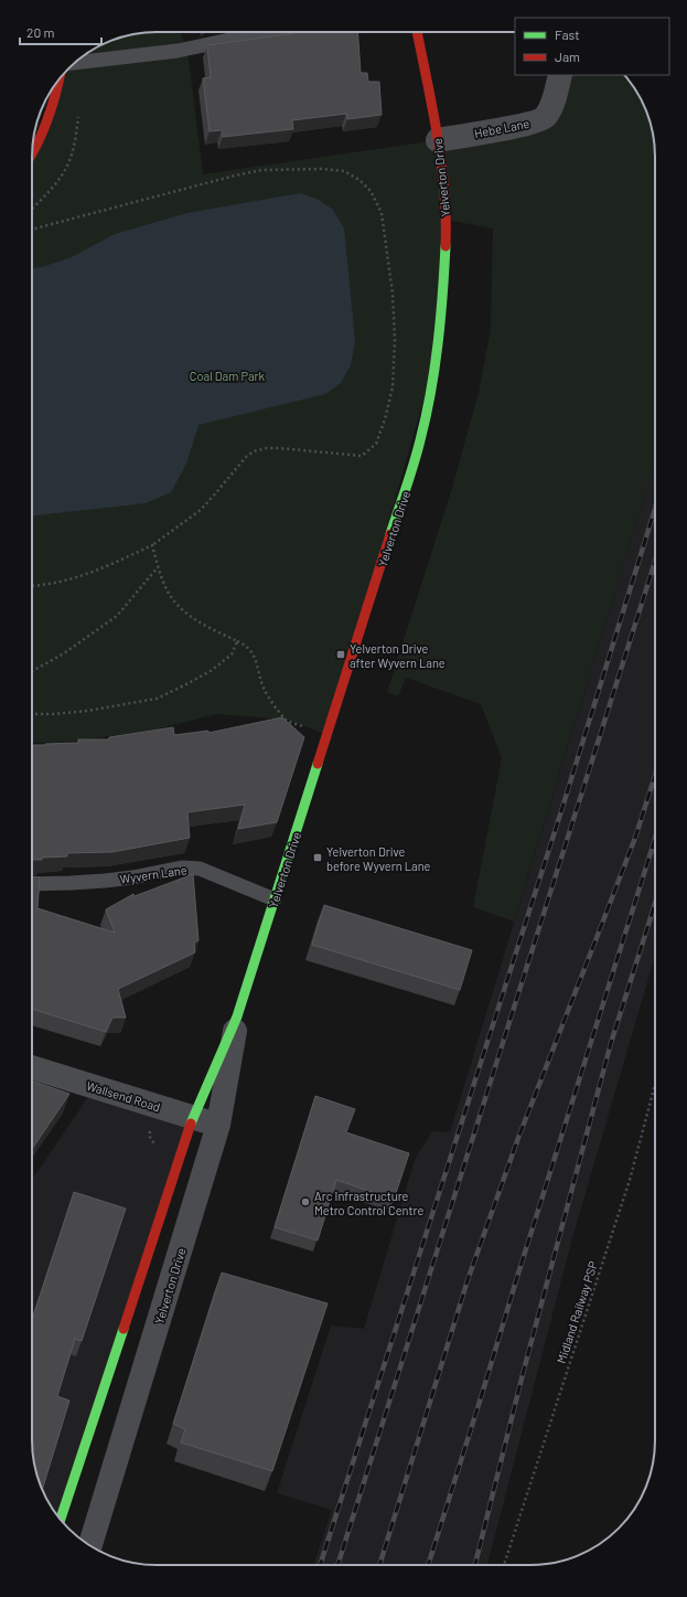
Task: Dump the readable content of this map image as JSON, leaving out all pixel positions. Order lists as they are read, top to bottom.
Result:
{
  "streets": {
    "street": ["Hebe Lane", "Yelverton Drive", "Wallsend Road"],
    "lane": ["Wyvern Lane"],
    "path": ["Midland Railway PSP"]
  },
  "crossings": [
    ["Hebe Lane", "Yelverton Drive"],
    ["Yelverton Drive", "Wyvern Lane"],
    ["Yelverton Drive", "Wallsend Road"]
  ],
  "parks": ["Coal Dam Park"],
  "places": {
    "transit": ["Yelverton Drive after Wyvern Lane", "Yelverton Drive before Wyvern Lane"],
    "other": ["Arc Infrastructure Metro Control Centre"]
  },
  "legend": ["Fast", "Jam"],
  "scale_bar": "20 m"
}
